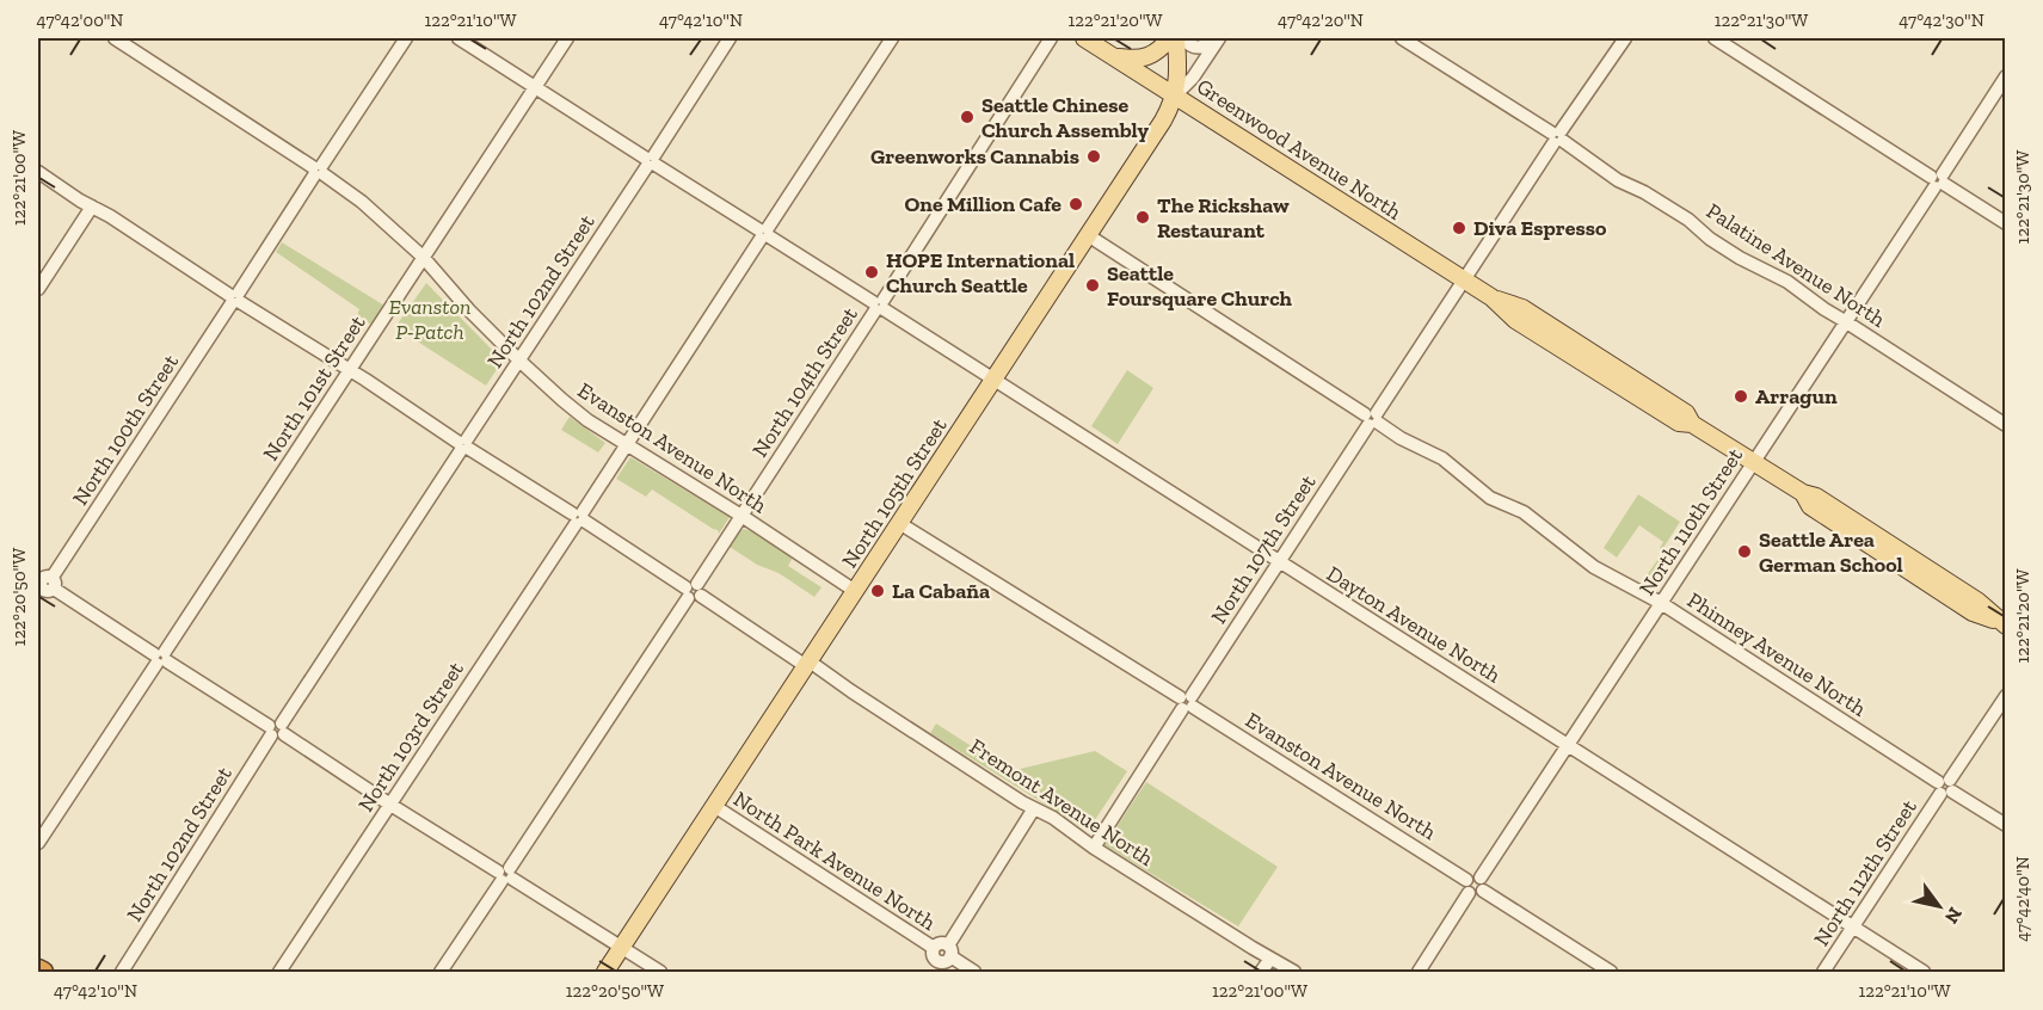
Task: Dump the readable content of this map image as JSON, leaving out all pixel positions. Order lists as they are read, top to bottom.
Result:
{
  "streets": {
    "main road": ["Greenwood Avenue North", "North 105th Street"],
    "street": [
      "Palatine Avenue North",
      "North 102nd Street",
      "North 104th Street",
      "North 101st Street",
      "North 100th Street",
      "Evanston Avenue North",
      "North 110th Street",
      "North 107th Street",
      "Dayton Avenue North",
      "Phinney Avenue North",
      "North 103rd Street",
      "Fremont Avenue North",
      "North Park Avenue North",
      "North 112th Street"
    ]
  },
  "crossings": [
    ["Greenwood Avenue North", "North 105th Street"],
    ["Greenwood Avenue North", "North 110th Street"],
    ["Greenwood Avenue North", "North 107th Street"],
    ["Palatine Avenue North", "North 110th Street"],
    ["Palatine Avenue North", "North 107th Street"],
    ["North 102nd Street", "Evanston Avenue North"],
    ["North 102nd Street", "Dayton Avenue North"],
    ["North 102nd Street", "Fremont Avenue North"],
    ["North 104th Street", "Evanston Avenue North"],
    ["North 104th Street", "Dayton Avenue North"],
    ["North 104th Street", "Fremont Avenue North"],
    ["North 101st Street", "Evanston Avenue North"],
    ["North 101st Street", "Dayton Avenue North"],
    ["North 101st Street", "Fremont Avenue North"],
    ["North 100th Street", "Evanston Avenue North"],
    ["North 100th Street", "Fremont Avenue North"],
    ["Evanston Avenue North", "North 105th Street"],
    ["Evanston Avenue North", "North 110th Street"],
    ["Evanston Avenue North", "North 107th Street"],
    ["Evanston Avenue North", "North 103rd Street"],
    ["North 105th Street", "Dayton Avenue North"],
    ["North 105th Street", "Phinney Avenue North"],
    ["North 105th Street", "Fremont Avenue North"],
    ["North 105th Street", "North Park Avenue North"],
    ["North 110th Street", "Dayton Avenue North"],
    ["North 110th Street", "Phinney Avenue North"],
    ["North 107th Street", "Dayton Avenue North"],
    ["North 107th Street", "Phinney Avenue North"],
    ["North 107th Street", "Fremont Avenue North"],
    ["Dayton Avenue North", "North 103rd Street"],
    ["Dayton Avenue North", "North 112th Street"],
    ["Phinney Avenue North", "North 112th Street"],
    ["North 103rd Street", "Fremont Avenue North"]
  ],
  "parks": ["Evanston P-Patch"],
  "places": [
    "Seattle Chinese Church Assembly",
    "Greenworks Cannabis",
    "One Million Cafe",
    "The Rickshaw Restaurant",
    "Diva Espresso",
    "HOPE International Church Seattle",
    "Seattle Foursquare Church",
    "Arragun",
    "Seattle Area German School",
    "La Cabaña"
  ],
  "north": "bottom right",
  "coordinates": [
    "47°42'00\"N",
    "122°21'10\"W",
    "47°42'10\"N",
    "122°21'20\"W",
    "47°42'20\"N",
    "122°21'30\"W",
    "47°42'30\"N",
    "122°21'00\"W",
    "122°20'50\"W",
    "47°42'40\"N"
  ]
}
